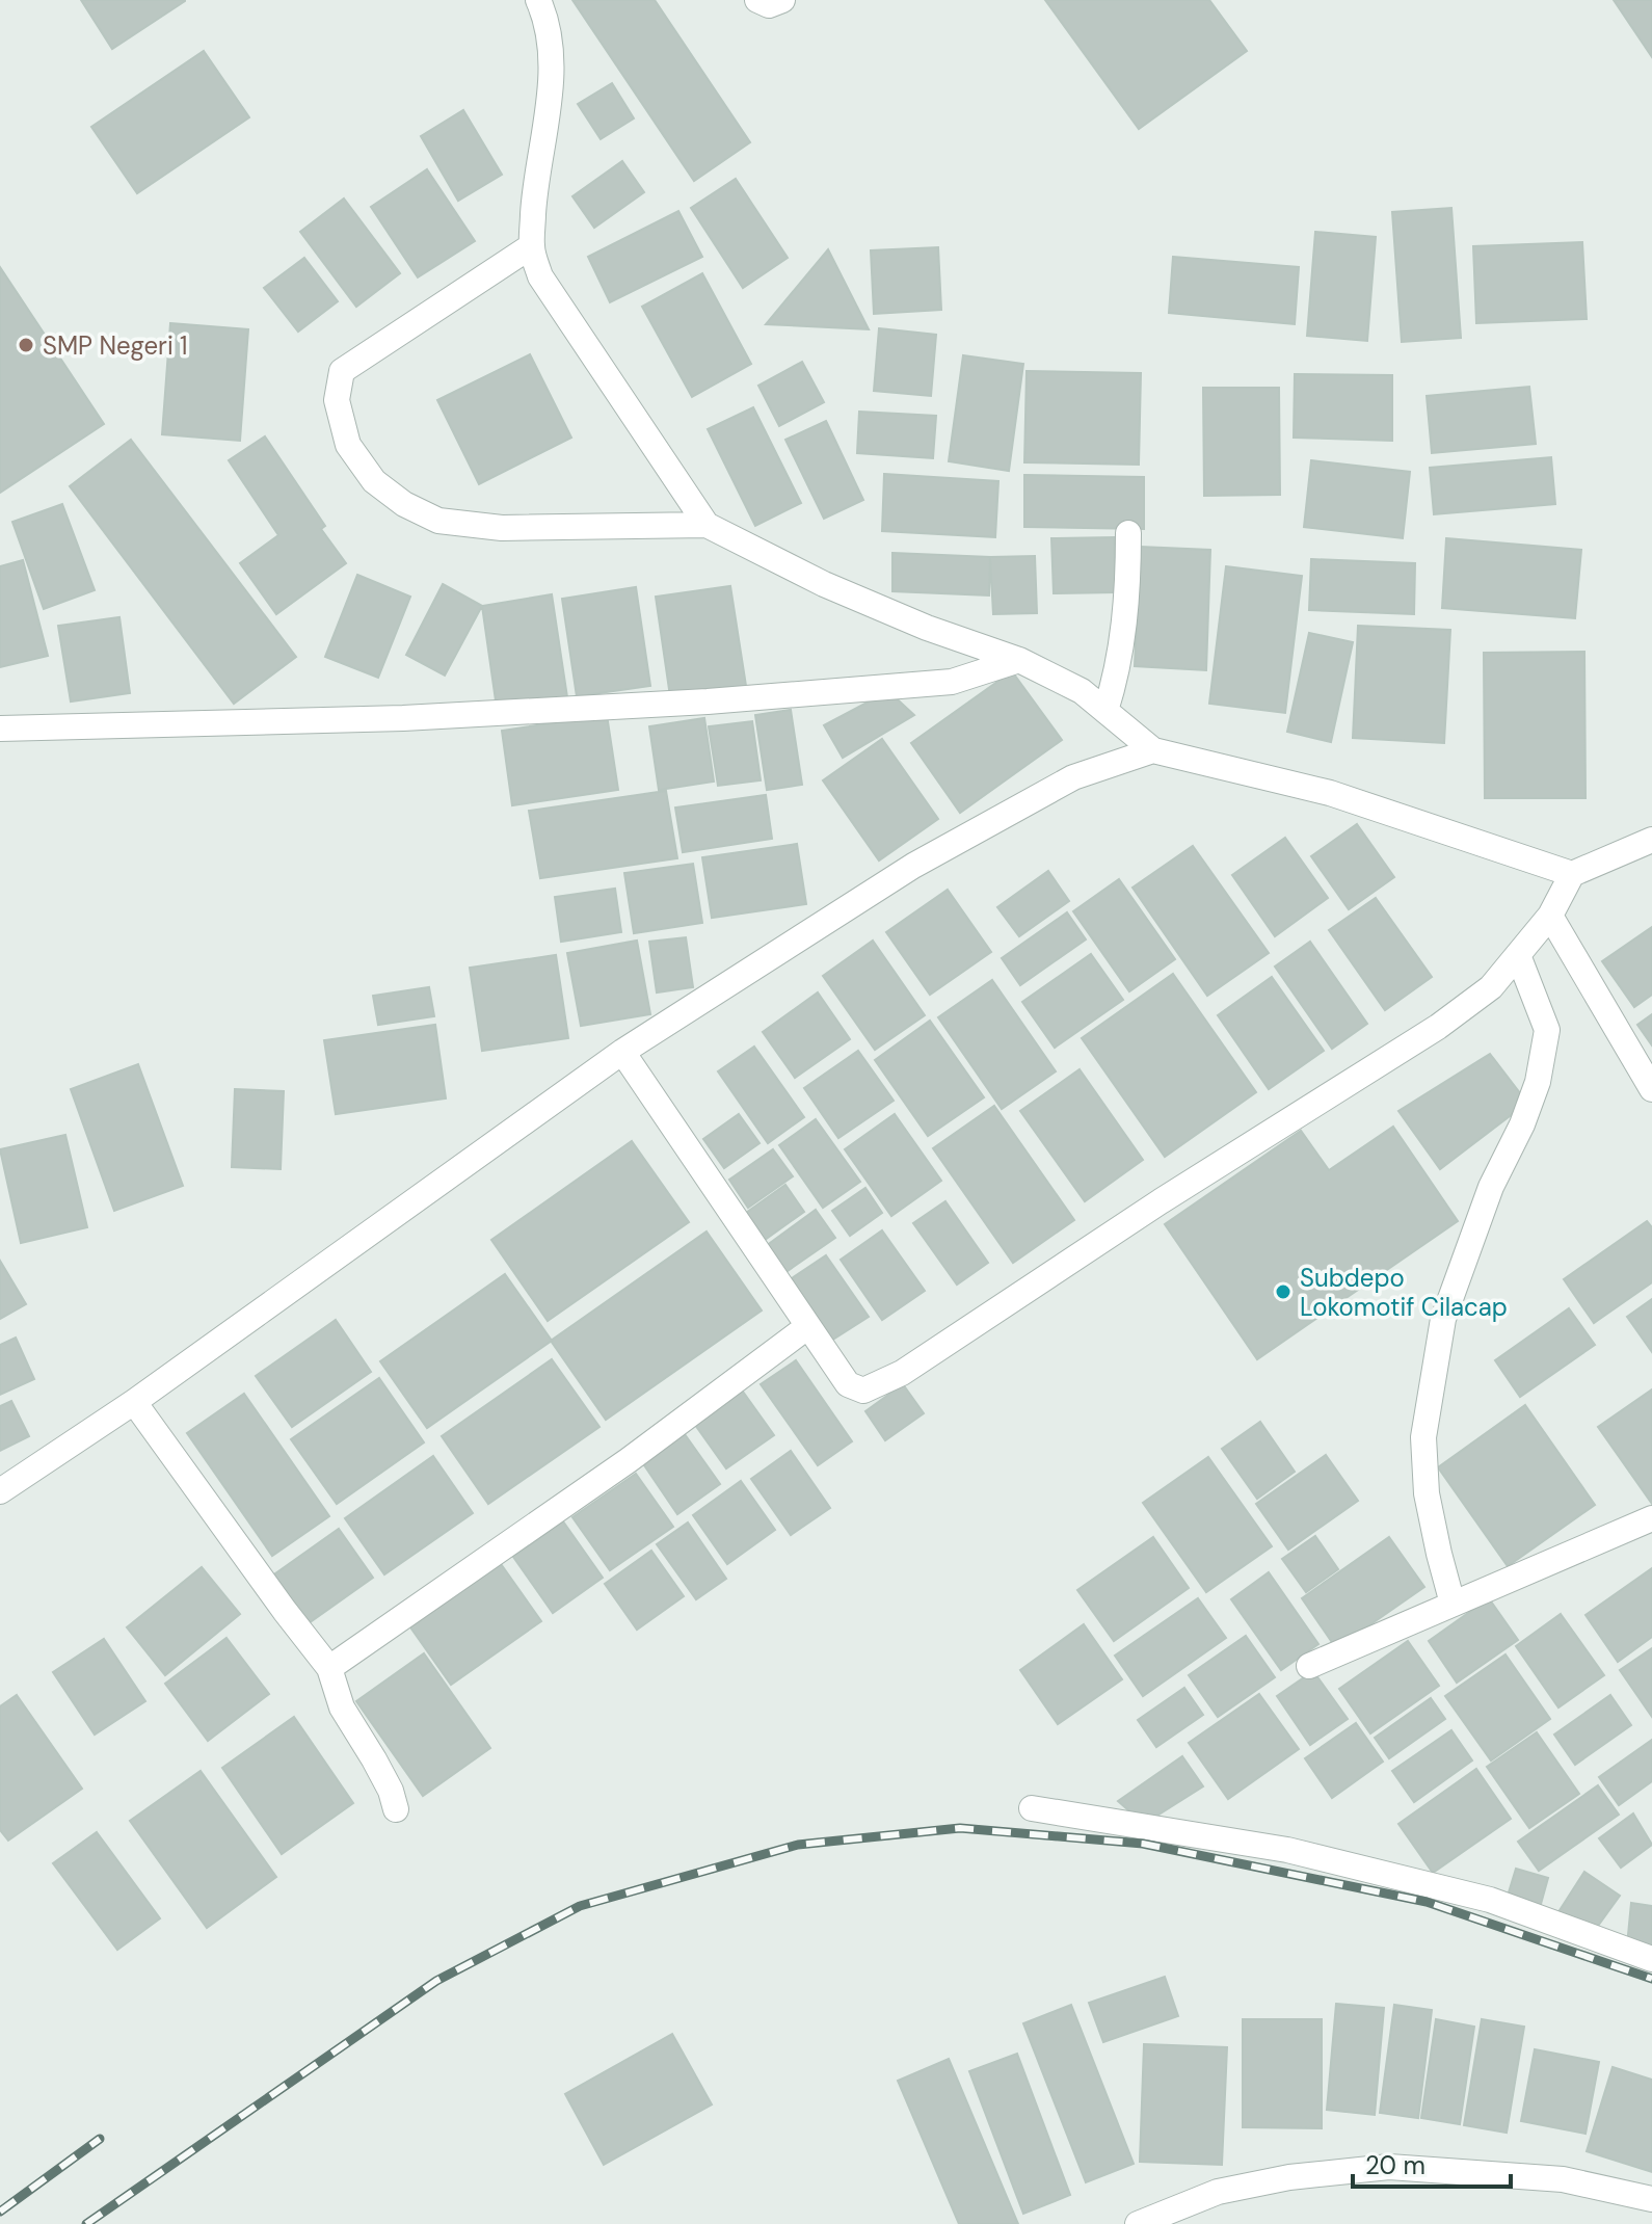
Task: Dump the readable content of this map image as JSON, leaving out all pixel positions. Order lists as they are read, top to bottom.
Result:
{
  "places": ["SMP Negeri 1", "Subdepo Lokomotif Cilacap"],
  "scale_bar": "20 m"
}
